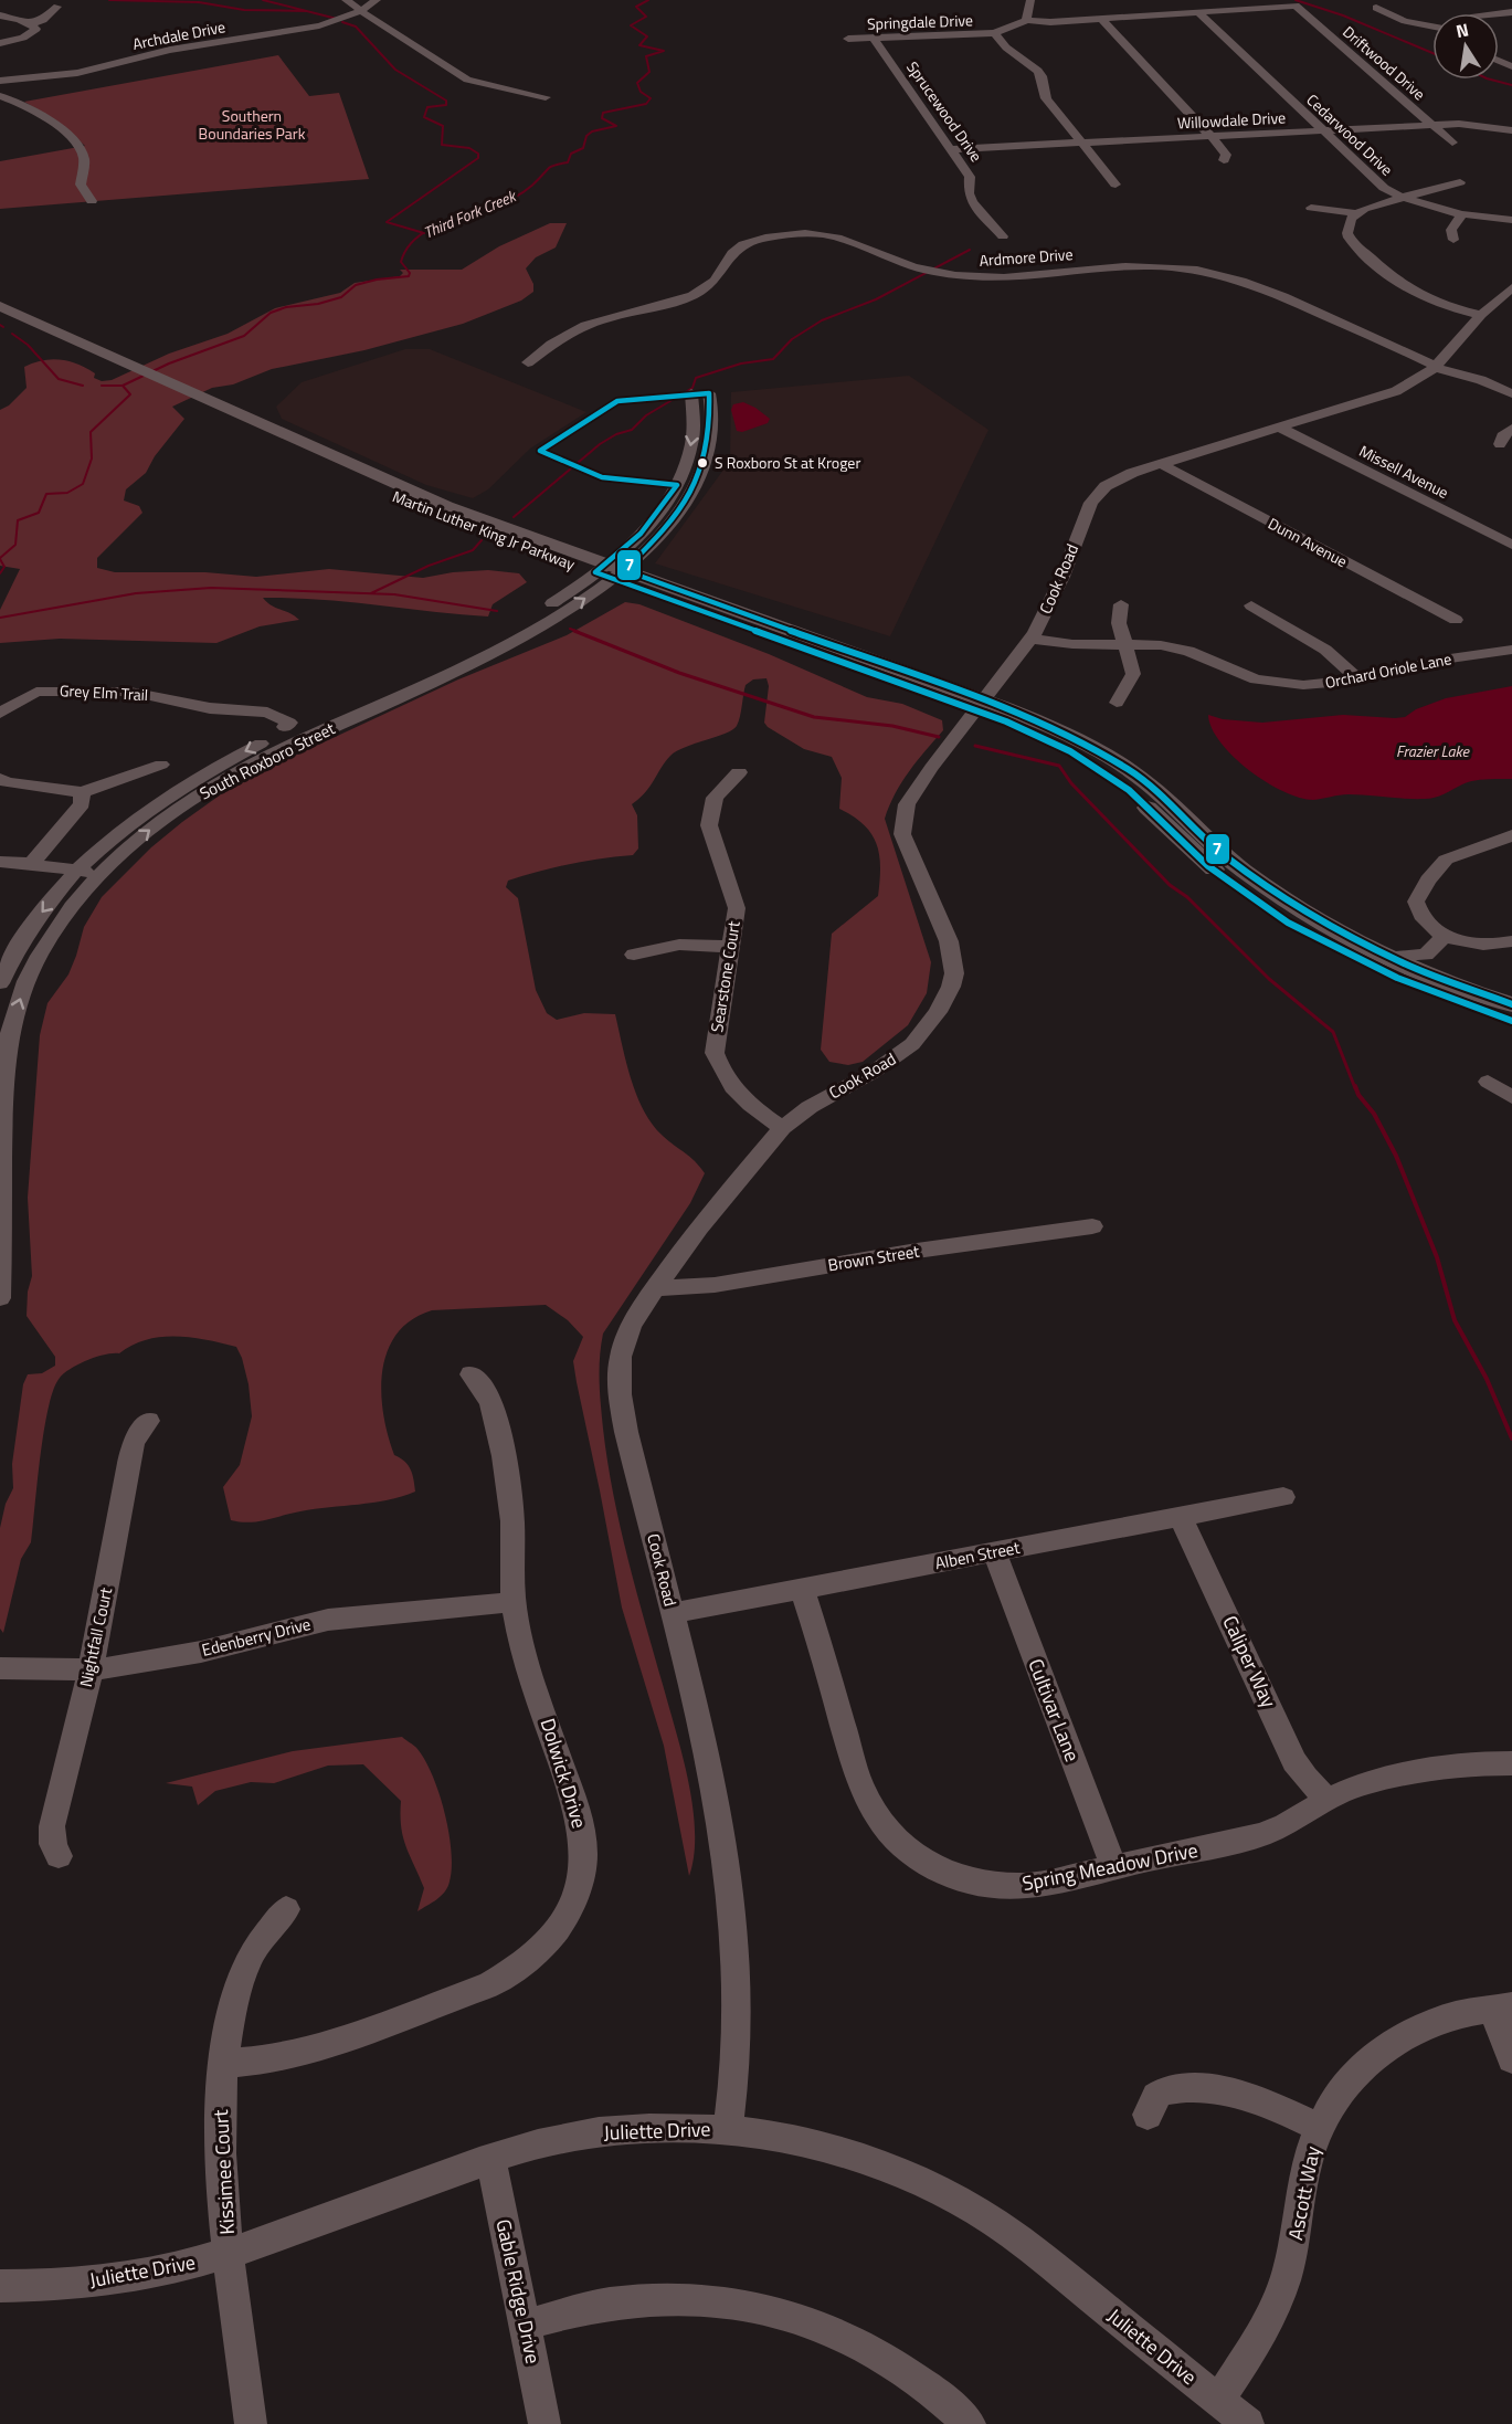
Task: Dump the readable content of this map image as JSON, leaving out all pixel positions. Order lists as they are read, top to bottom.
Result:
{
  "streets": {
    "main road": ["Martin Luther King Jr Parkway"],
    "street": [
      "Springdale Drive",
      "Archdale Drive",
      "Driftwood Drive",
      "Sprucewood Drive",
      "Willowdale Drive",
      "Cedarwood Drive",
      "Ardmore Drive",
      "Missell Avenue",
      "Dunn Avenue",
      "Cook Road",
      "Orchard Oriole Lane",
      "Grey Elm Trail",
      "South Roxboro Street",
      "Searstone Court",
      "Brown Street",
      "Alben Street",
      "Nightfall Court",
      "Edenberry Drive",
      "Caliper Way",
      "Cultivar Lane",
      "Dolwick Drive",
      "Spring Meadow Drive",
      "Juliette Drive",
      "Kissimee Court",
      "Ascott Way",
      "Gable Ridge Drive"
    ]
  },
  "crossings": [
    ["Springdale Drive", "Sprucewood Drive"],
    ["Driftwood Drive", "Willowdale Drive"],
    ["Driftwood Drive", "Cedarwood Drive"],
    ["Sprucewood Drive", "Willowdale Drive"],
    ["Willowdale Drive", "Cedarwood Drive"],
    ["Ardmore Drive", "Cook Road"],
    ["Missell Avenue", "Cook Road"],
    ["Martin Luther King Jr Parkway", "Cook Road"],
    ["Martin Luther King Jr Parkway", "South Roxboro Street"],
    ["Dunn Avenue", "Cook Road"],
    ["Cook Road", "Orchard Oriole Lane"],
    ["Cook Road", "Searstone Court"],
    ["Cook Road", "Brown Street"],
    ["Cook Road", "Alben Street"],
    ["Cook Road", "Juliette Drive"],
    ["Grey Elm Trail", "South Roxboro Street"],
    ["Alben Street", "Caliper Way"],
    ["Alben Street", "Cultivar Lane"],
    ["Alben Street", "Spring Meadow Drive"],
    ["Nightfall Court", "Edenberry Drive"],
    ["Edenberry Drive", "Dolwick Drive"],
    ["Caliper Way", "Spring Meadow Drive"],
    ["Cultivar Lane", "Spring Meadow Drive"],
    ["Dolwick Drive", "Kissimee Court"],
    ["Juliette Drive", "Kissimee Court"],
    ["Juliette Drive", "Ascott Way"],
    ["Juliette Drive", "Gable Ridge Drive"]
  ],
  "water": ["Third Fork Creek", "Frazier Lake"],
  "parks": ["Southern Boundaries Park"],
  "places": ["S Roxboro St at Kroger"],
  "lines": ["transit line 7"],
  "north": "top"
}
